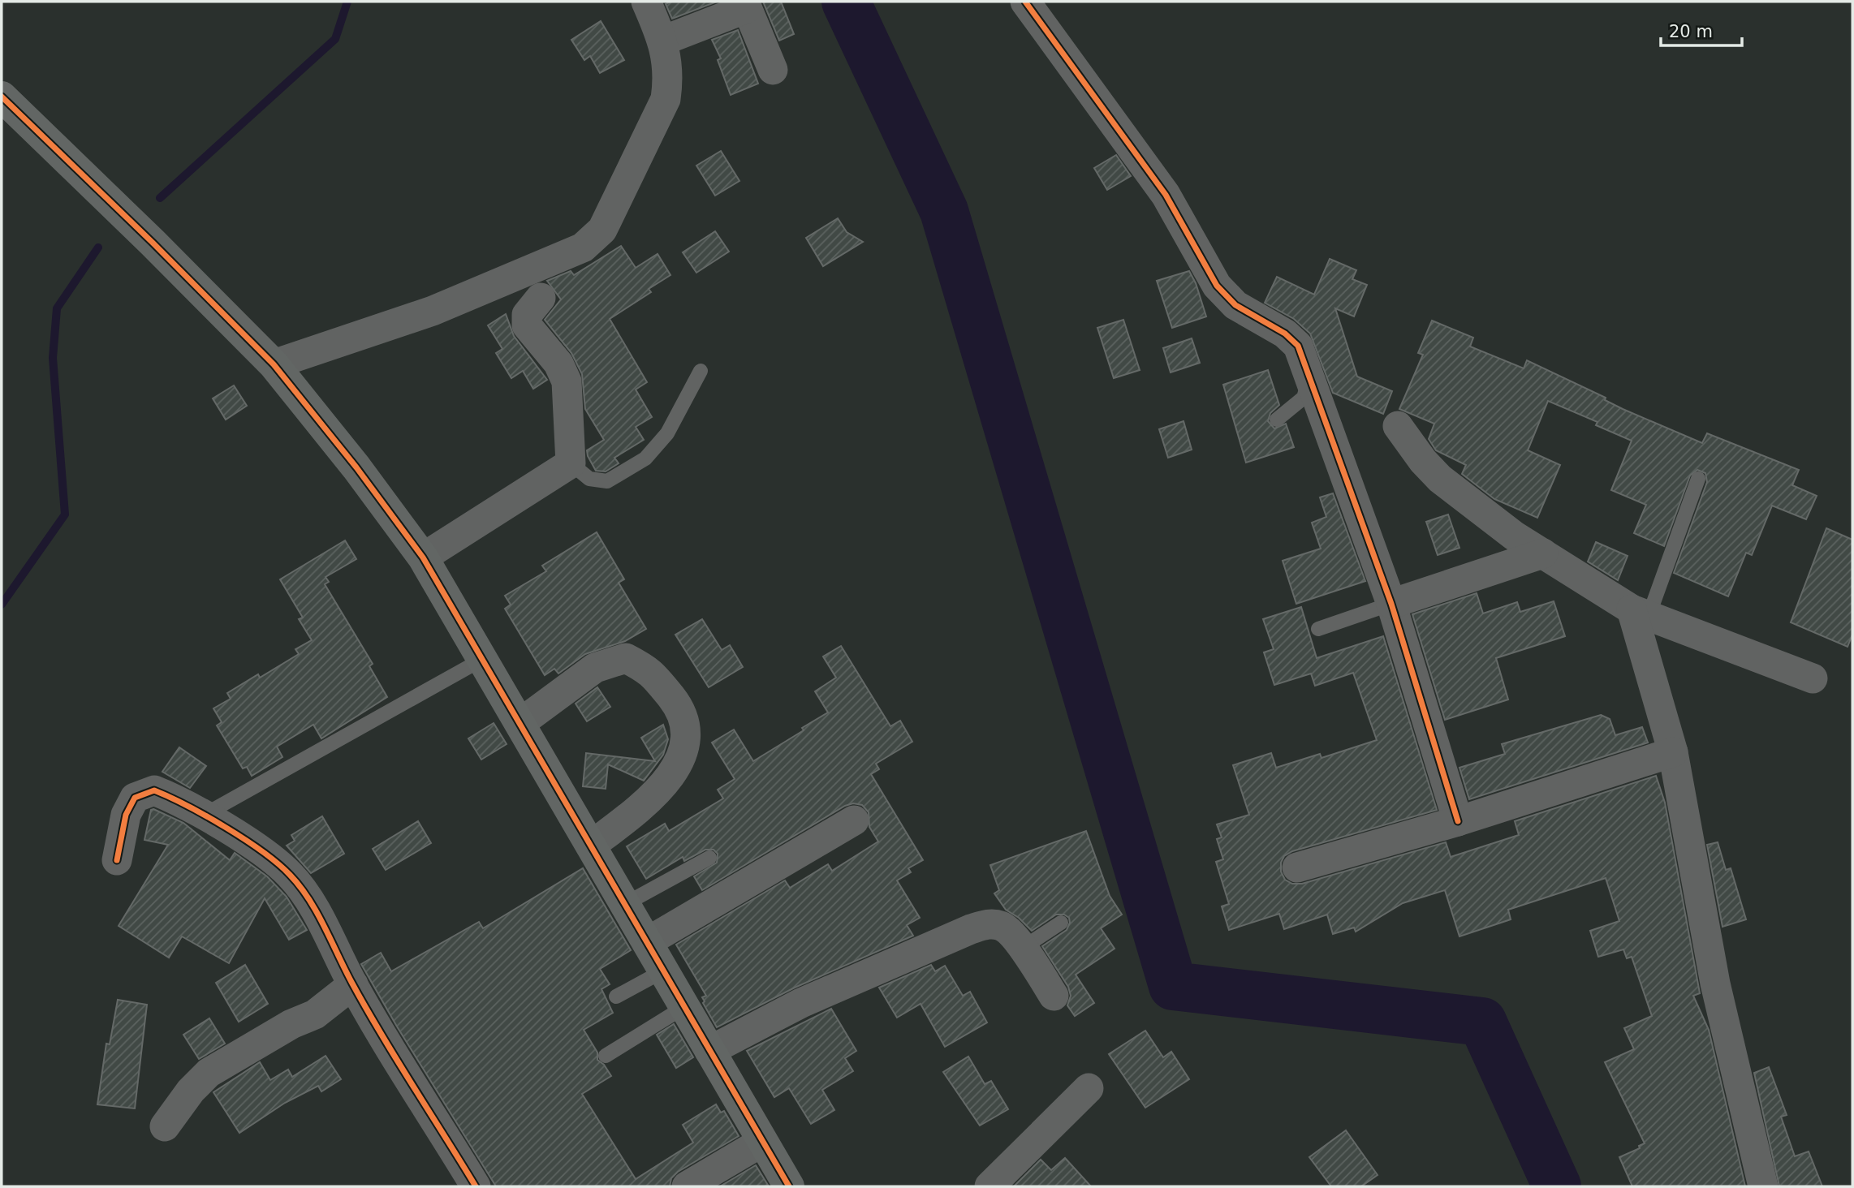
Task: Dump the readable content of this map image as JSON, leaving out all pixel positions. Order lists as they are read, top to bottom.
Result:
{
  "scale_bar": "20 m"
}
